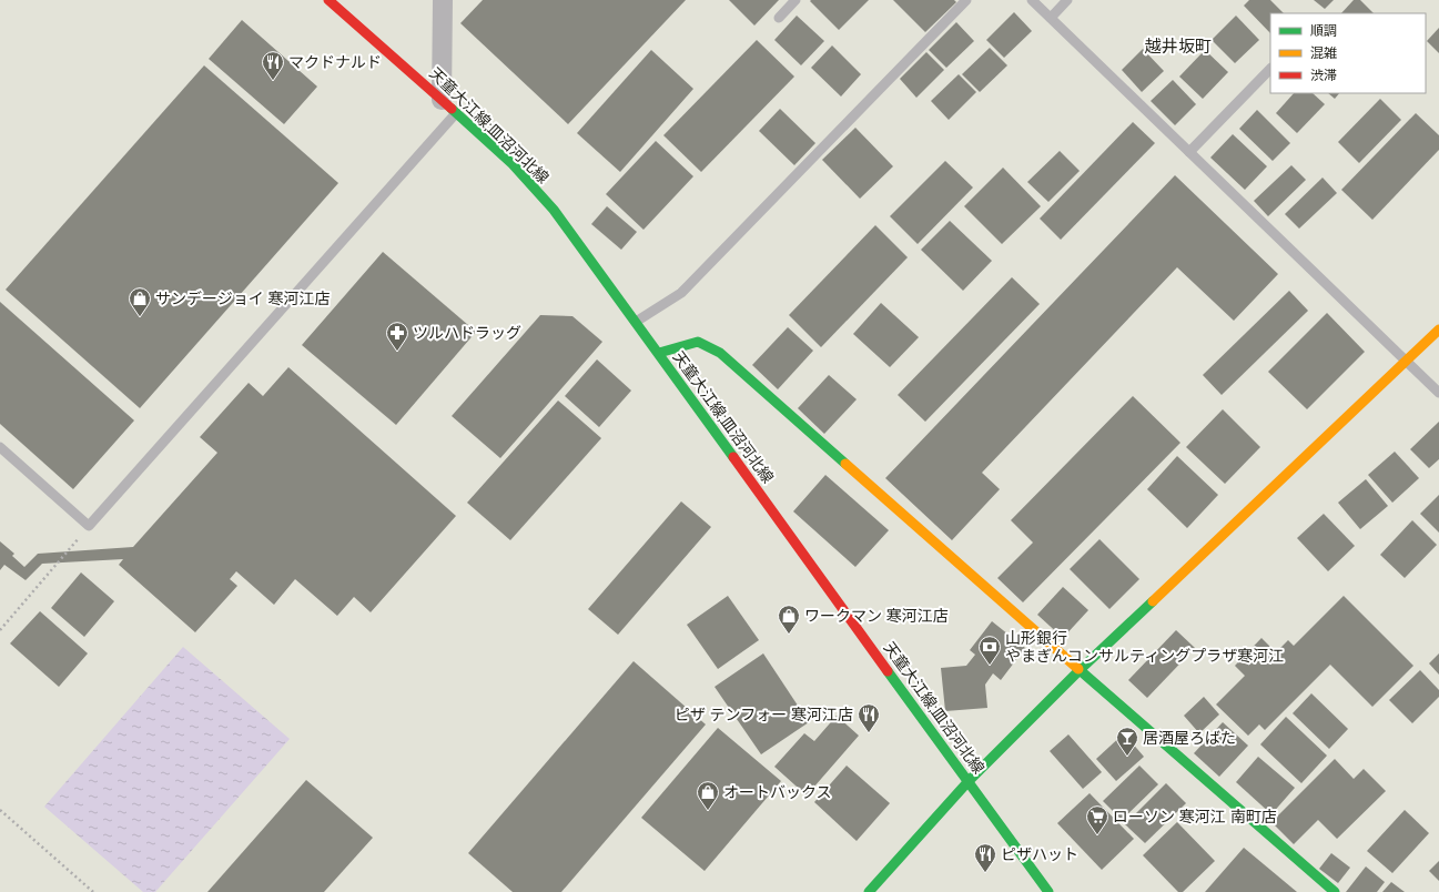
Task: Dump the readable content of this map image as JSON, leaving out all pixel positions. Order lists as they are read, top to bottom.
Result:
{
  "streets": {
    "street": ["天童大江線;皿沼河北線"]
  },
  "districts": ["越井坂町"],
  "places": {
    "restaurant": ["マクドナルド", "ピザ テンフォー 寒河江店", "ピザハット"],
    "shop": ["サンデージョイ 寒河江店", "ワークマン 寒河江店", "オートバックス"],
    "pharmacy": ["ツルハドラッグ"],
    "bank": ["山形銀行 やまぎんコンサルティングプラザ寒河江"],
    "bar": ["居酒屋ろばた"],
    "supermarket": ["ローソン 寒河江 南町店"]
  },
  "legend": ["順調", "混雑", "渋滞"]
}
